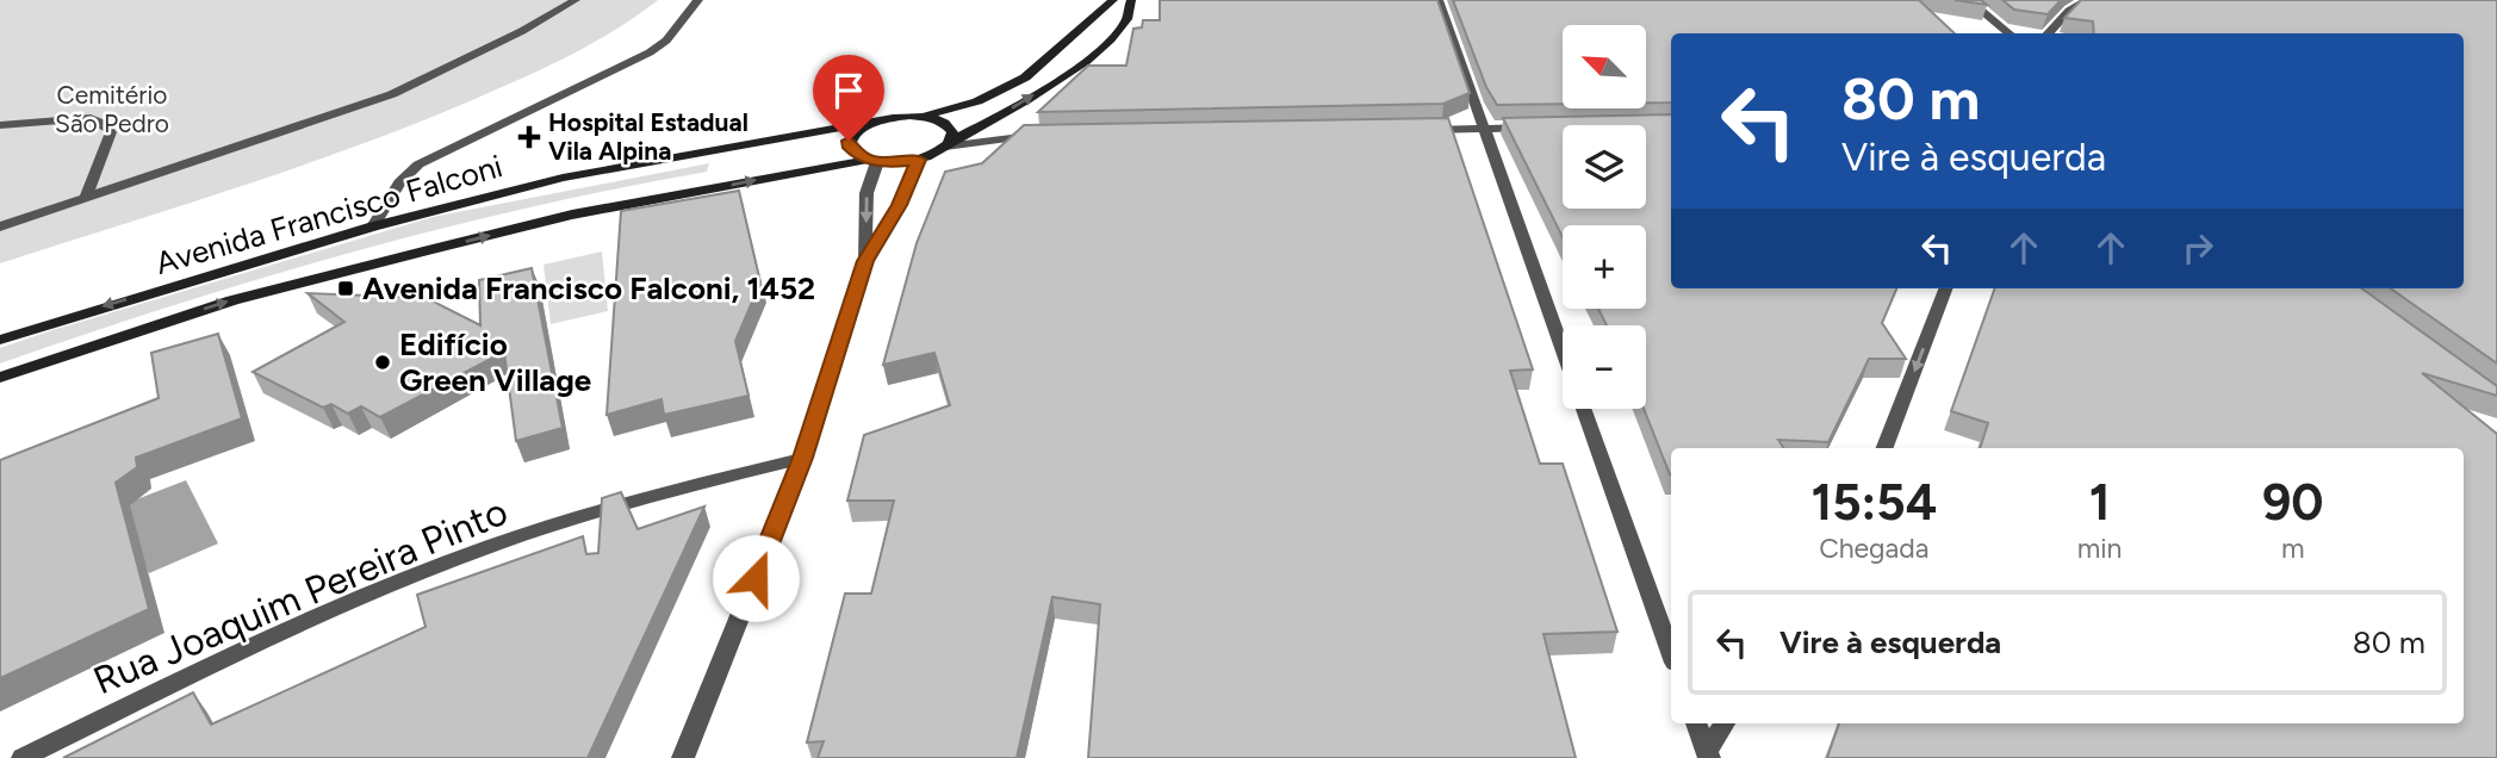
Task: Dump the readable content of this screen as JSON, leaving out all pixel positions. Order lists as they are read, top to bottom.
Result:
{
  "streets": {
    "main road": ["Avenida Francisco Falconi"],
    "street": ["Rua Joaquim Pereira Pinto"]
  },
  "parks": ["Cemitério São Pedro"],
  "places": {
    "health": ["Hospital Estadual Vila Alpina"],
    "transit": ["Avenida Francisco Falconi, 1452"],
    "other": ["Edifício Green Village"]
  },
  "north": "top left",
  "page": {
    "map_buttons": ["+", "−"],
    "turn": ["80 m", "Vire à esquerda"],
    "eta": [
      "15:54",
      "Chegada",
      "1",
      "min",
      "90",
      "m"
    ],
    "list": [
      {
        "name": "Vire à esquerda",
        "value": "80 m"
      }
    ]
  }
}
